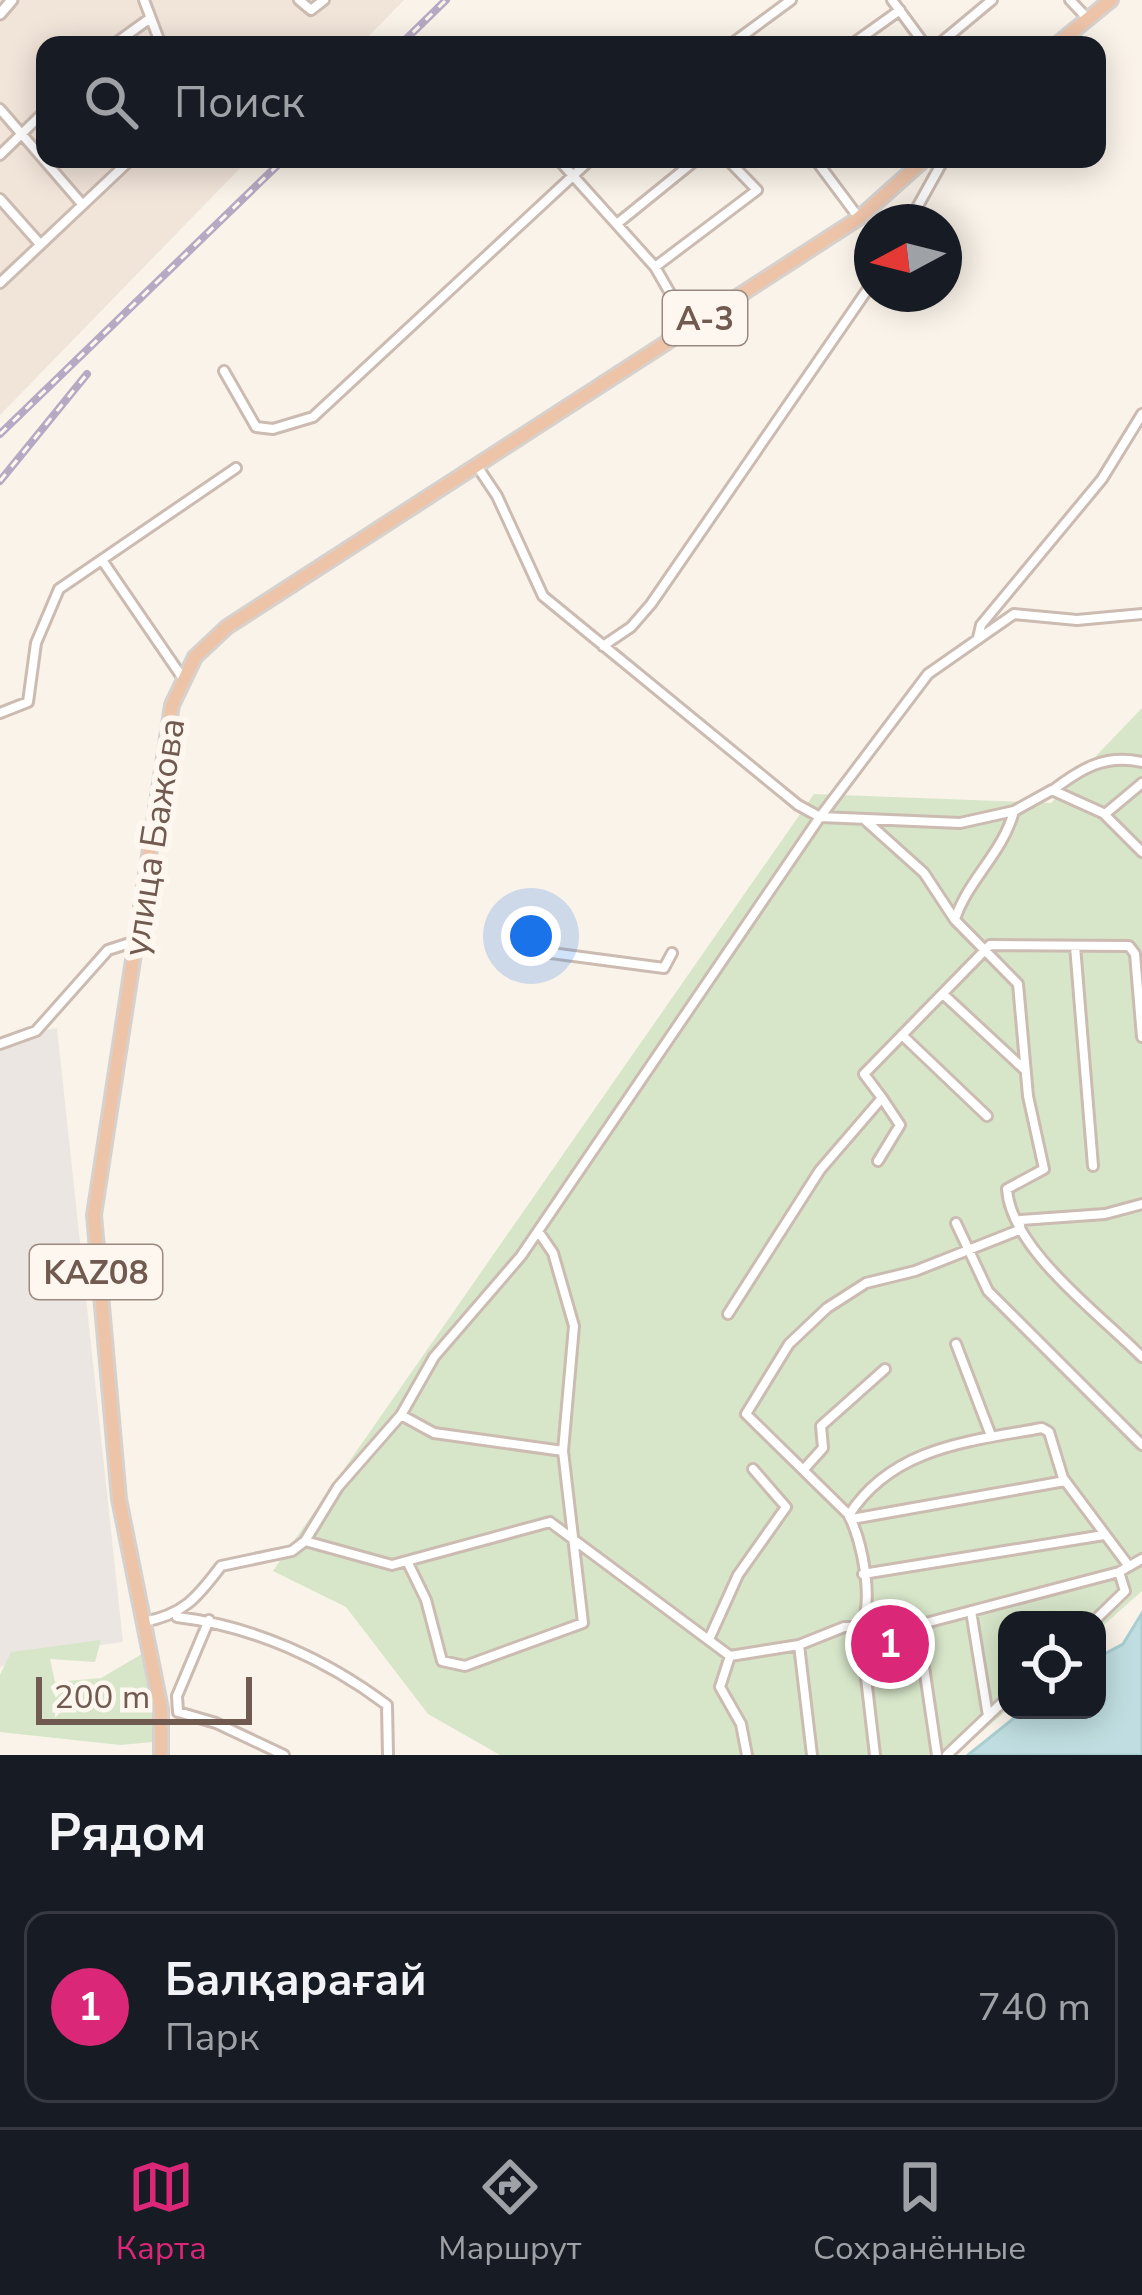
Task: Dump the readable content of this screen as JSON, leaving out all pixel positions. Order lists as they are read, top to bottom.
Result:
{
  "streets": {
    "highway": ["A-3", "улица Бажова", "KAZ08"]
  },
  "scale_bar": "200 m",
  "north": "left",
  "page": {
    "search": "Поиск",
    "pins": "1",
    "scale": "200 m",
    "heading": "Рядом",
    "list": [
      {
        "mark": "1",
        "name": "Балқарағай",
        "note": "Парк",
        "value": "740 m"
      }
    ],
    "nav": ["Карта", "Маршрут", "Сохранённые"]
  }
}
